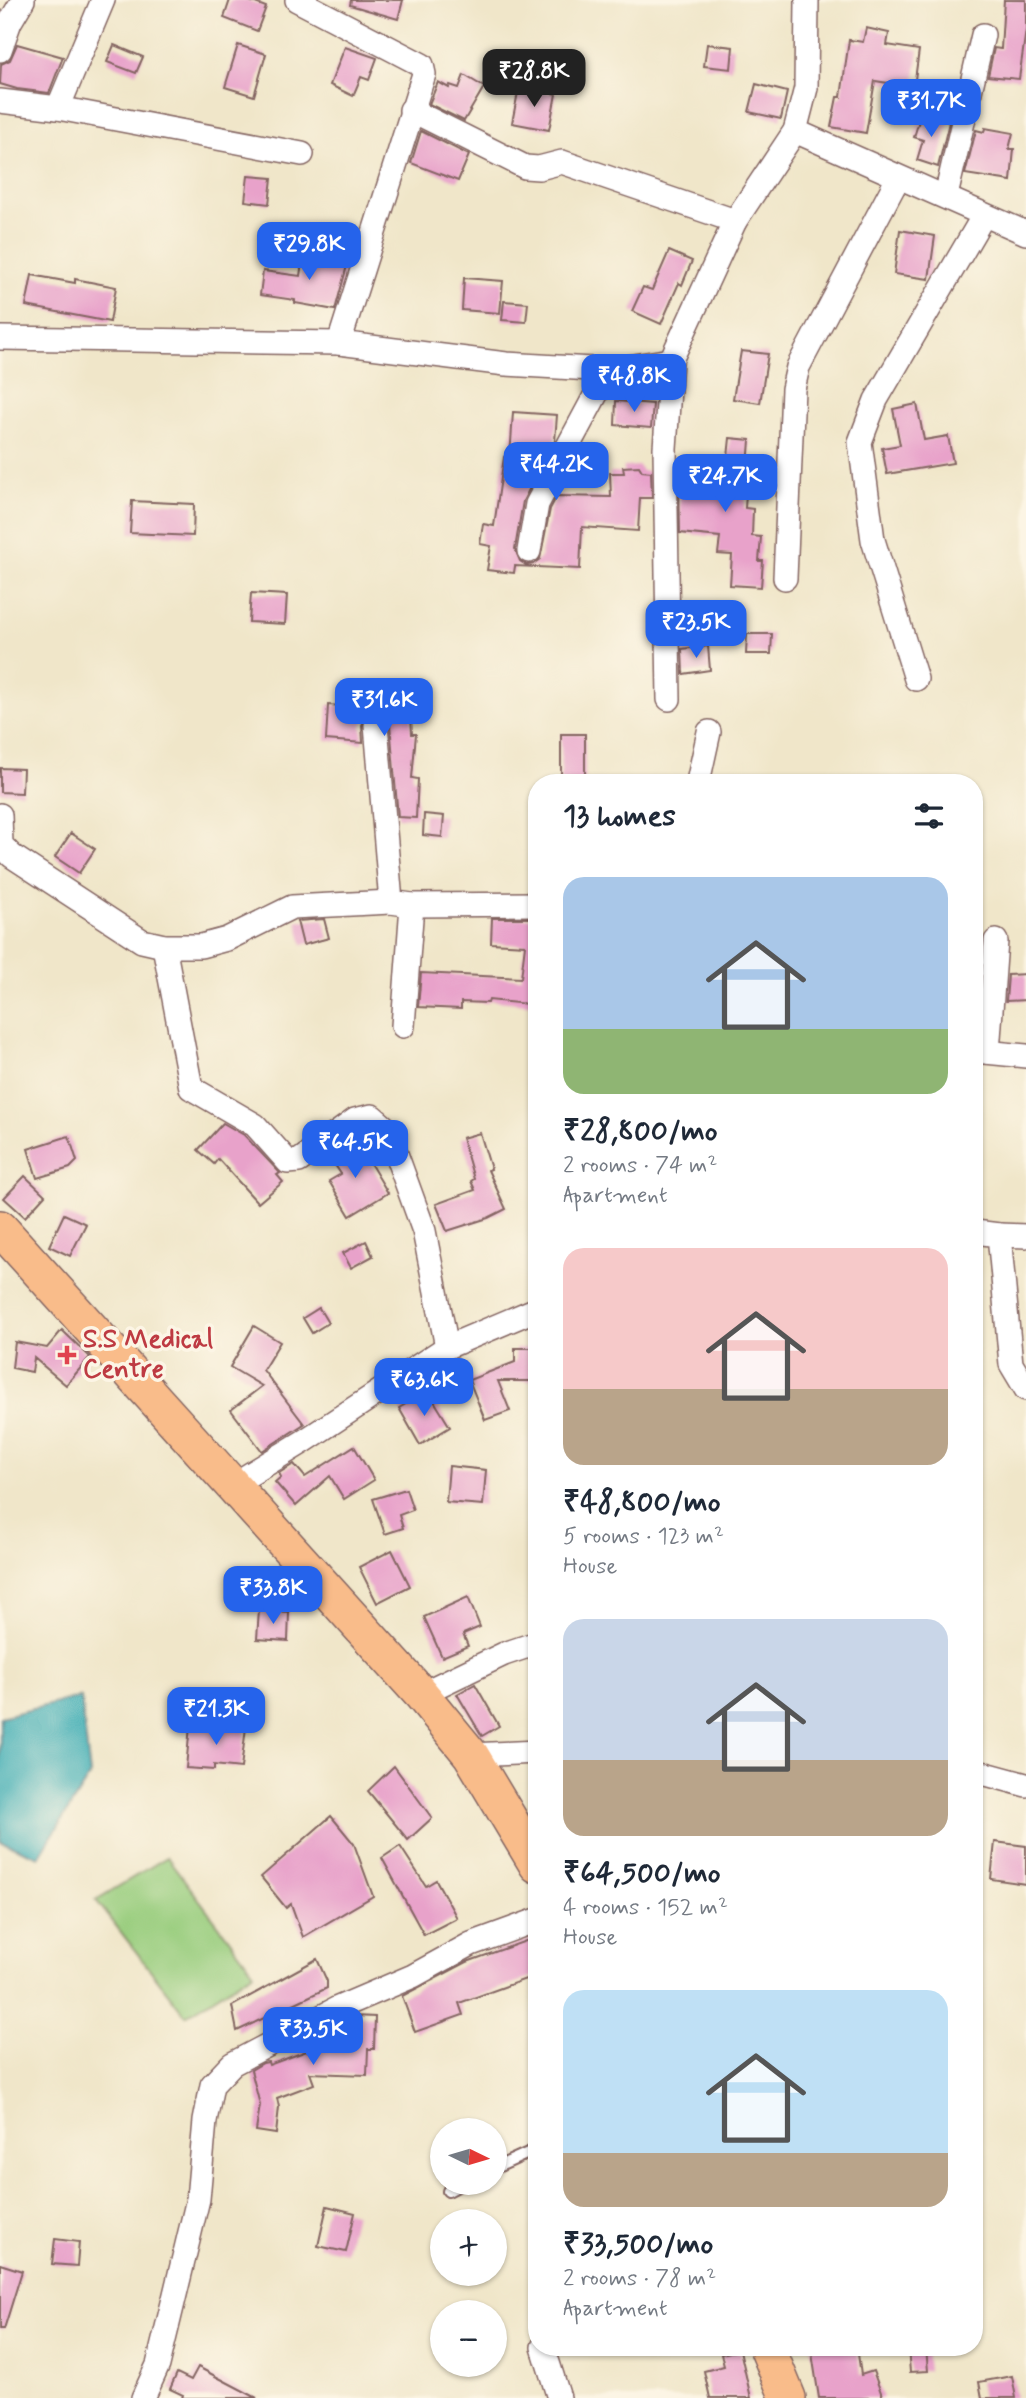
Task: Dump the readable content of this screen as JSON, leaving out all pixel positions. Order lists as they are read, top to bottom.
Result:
{
  "places": {
    "health": ["S.S Medical Centre"]
  },
  "north": "right",
  "page": {
    "price": [
      "₹28.8K",
      "₹31.7K",
      "₹29.8K",
      "₹48.8K",
      "₹44.2K",
      "₹24.7K",
      "₹23.5K",
      "₹31.6K",
      "₹64.5K",
      "₹63.6K",
      "₹33.8K",
      "₹21.3K",
      "₹33.5K"
    ],
    "heading": "13 homes",
    "list": [
      {
        "name": "₹28,800/mo",
        "note": "2 rooms · 74 m² · Apartment"
      },
      {
        "name": "₹48,800/mo",
        "note": "5 rooms · 123 m² · House"
      },
      {
        "name": "₹64,500/mo",
        "note": "4 rooms · 152 m² · House"
      },
      {
        "name": "₹33,500/mo",
        "note": "2 rooms · 78 m² · Apartment"
      }
    ],
    "map_buttons": ["+", "−"]
  }
}
